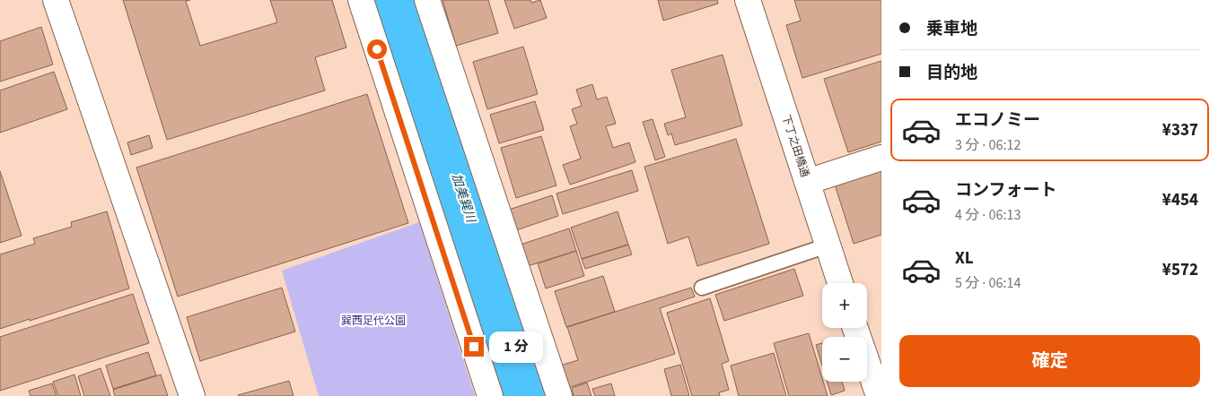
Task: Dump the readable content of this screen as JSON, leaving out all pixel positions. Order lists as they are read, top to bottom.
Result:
{
  "streets": {
    "street": ["下丁之田橋通"]
  },
  "water": ["加美巽川"],
  "parks": ["巽西足代公園"],
  "page": {
    "banner": ["乗車地", "目的地"],
    "list": [
      {
        "name": "エコノミー",
        "note": "3 分 · 06:12",
        "value": "¥337"
      },
      {
        "name": "コンフォート",
        "note": "4 分 · 06:13",
        "value": "¥454"
      },
      {
        "name": "XL",
        "note": "5 分 · 06:14",
        "value": "¥572"
      }
    ],
    "map_buttons": ["+", "−"],
    "buttons": "確定",
    "bubble": "1 分"
  }
}
